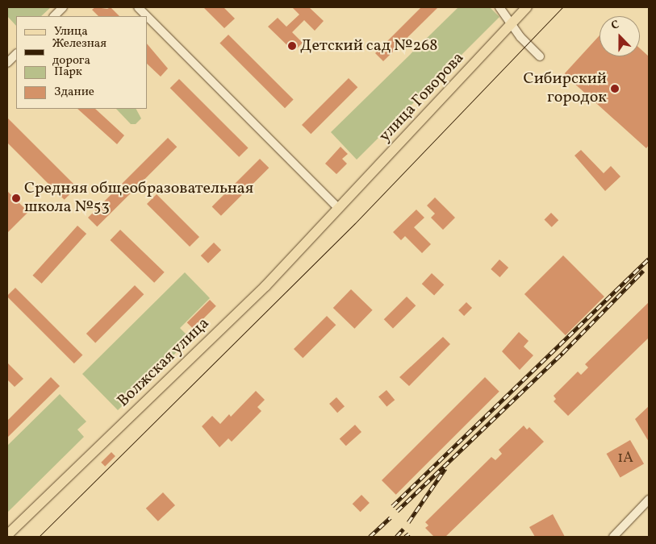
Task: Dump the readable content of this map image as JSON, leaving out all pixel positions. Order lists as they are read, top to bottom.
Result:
{
  "streets": {
    "main road": ["улица Говорова", "Волжская улица"]
  },
  "crossings": [
    ["улица Говорова", "Волжская улица"]
  ],
  "places": ["Детский сад №268", "Сибирский городок", "Средняя общеобразовательная школа №53"],
  "house_numbers": ["1А"],
  "legend": [
    "Улица",
    "Железная дорога",
    "Парк",
    "Здание"
  ],
  "north": "top"
}
